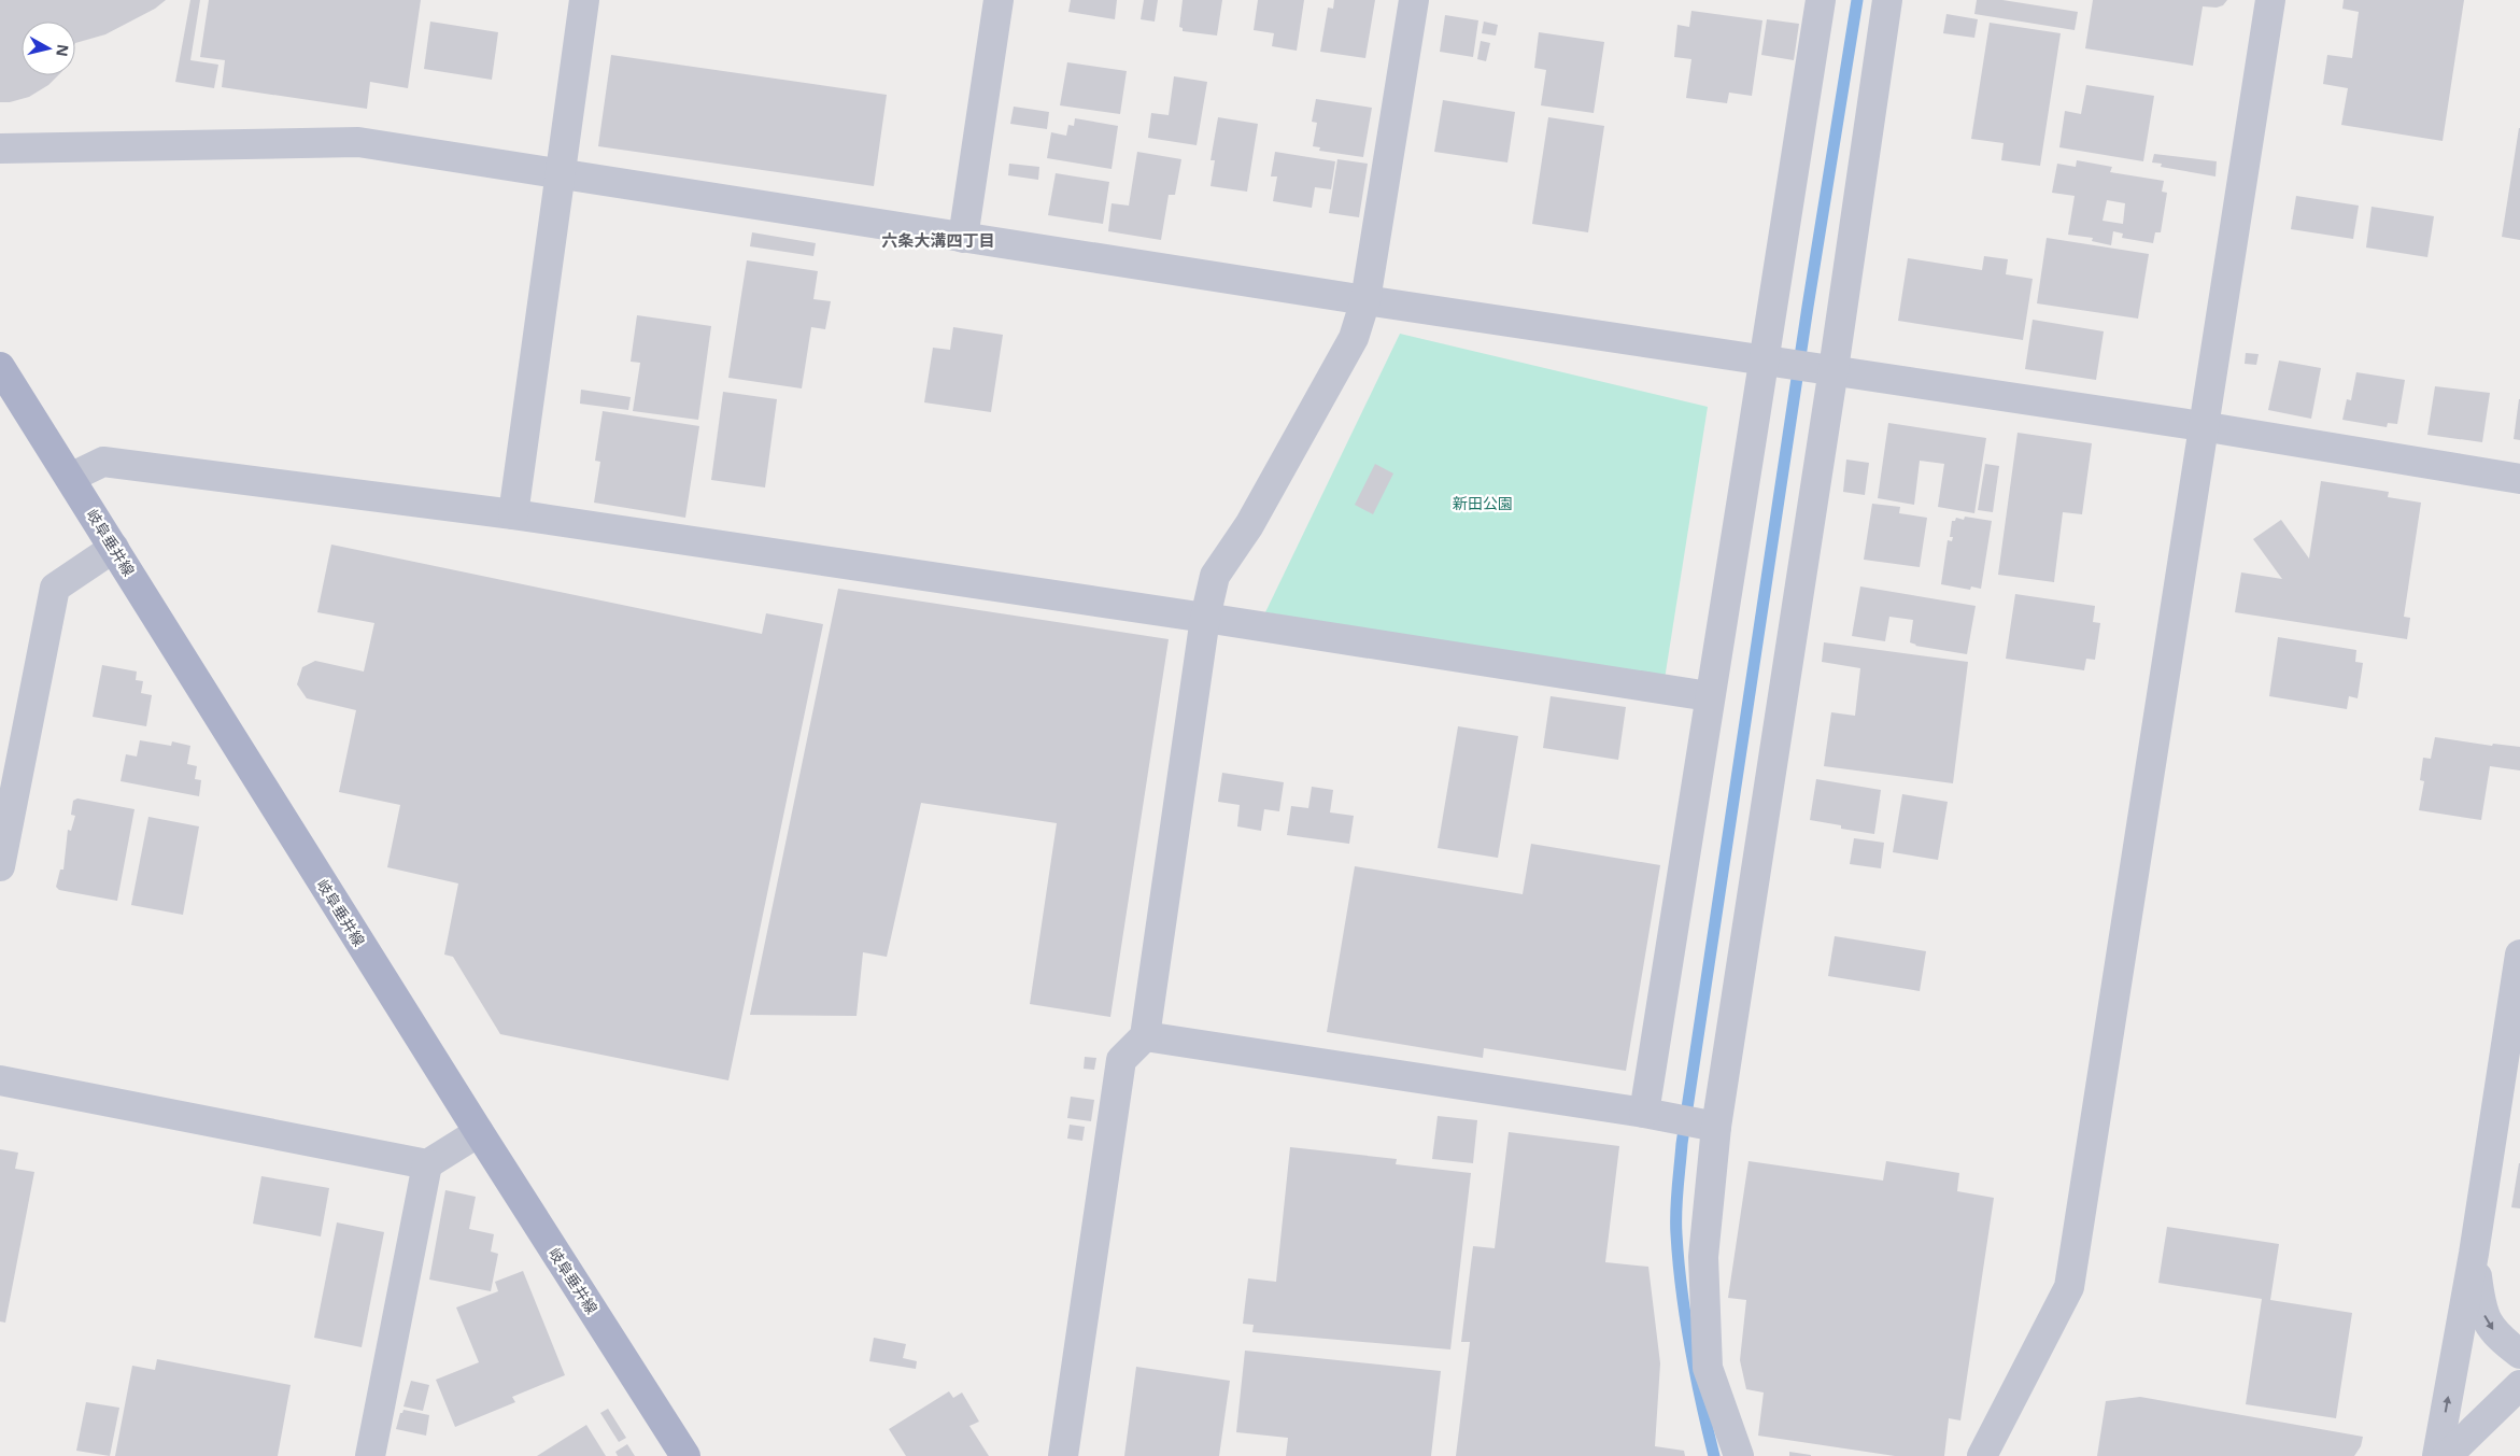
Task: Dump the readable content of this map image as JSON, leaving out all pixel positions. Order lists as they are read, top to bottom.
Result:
{
  "streets": {
    "main road": ["岐阜垂井線"]
  },
  "districts": ["六条大溝四丁目"],
  "parks": ["新田公園"],
  "north": "right"
}
